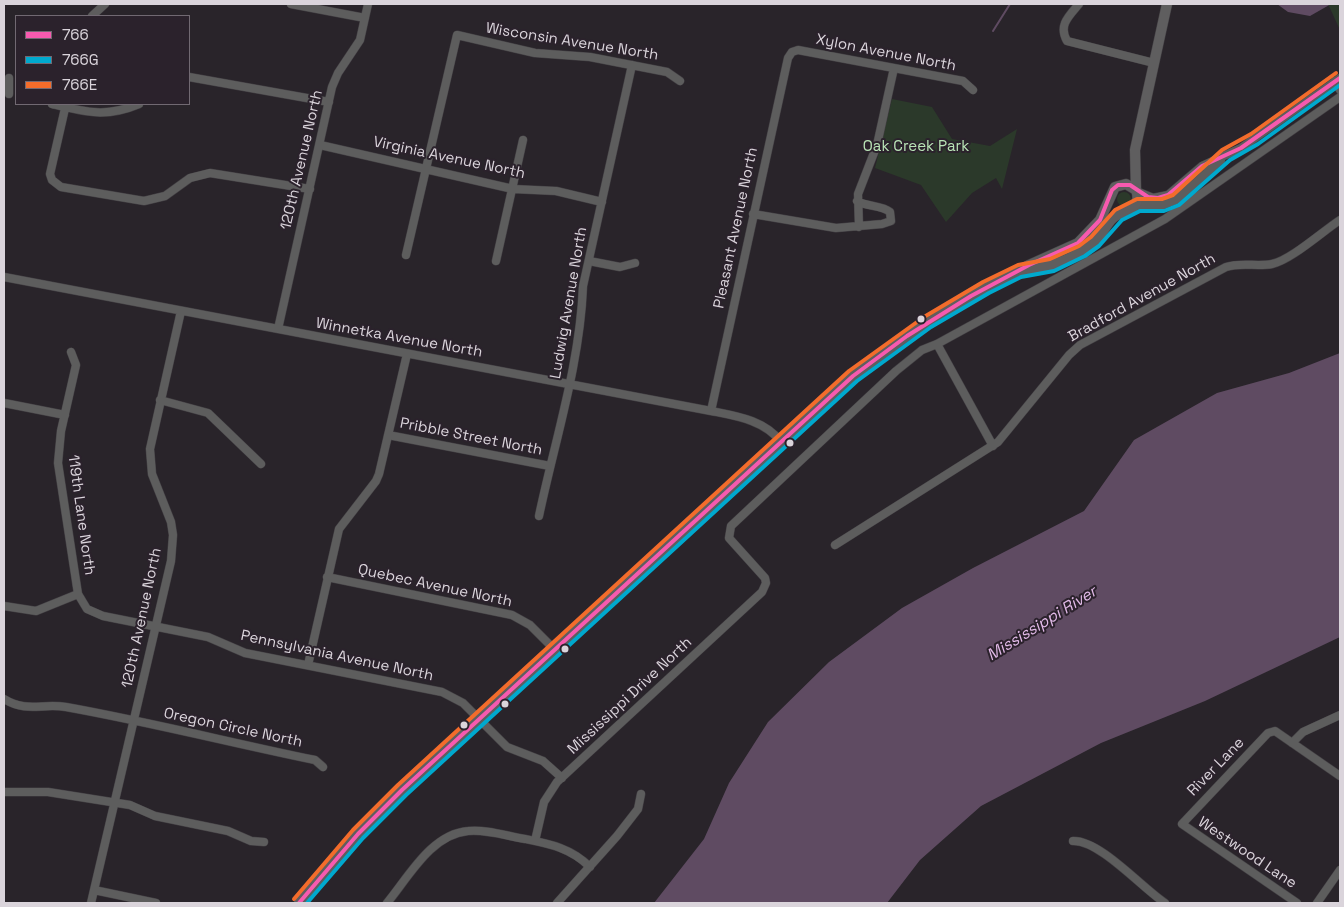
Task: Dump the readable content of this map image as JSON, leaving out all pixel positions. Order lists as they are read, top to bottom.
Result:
{
  "streets": {
    "street": [
      "Wisconsin Avenue North",
      "Xylon Avenue North",
      "Virginia Avenue North",
      "120th Avenue North",
      "Pleasant Avenue North",
      "Bradford Avenue North",
      "Ludwig Avenue North",
      "Winnetka Avenue North",
      "Pribble Street North",
      "119th Lane North",
      "Quebec Avenue North",
      "Pennsylvania Avenue North",
      "Mississippi Drive North",
      "Oregon Circle North",
      "River Lane",
      "Westwood Lane"
    ]
  },
  "crossings": [
    ["Wisconsin Avenue North", "Virginia Avenue North"],
    ["Wisconsin Avenue North", "Ludwig Avenue North"],
    ["Xylon Avenue North", "Pleasant Avenue North"],
    ["Virginia Avenue North", "120th Avenue North"],
    ["Virginia Avenue North", "Ludwig Avenue North"],
    ["120th Avenue North", "Winnetka Avenue North"],
    ["120th Avenue North", "Pennsylvania Avenue North"],
    ["120th Avenue North", "Oregon Circle North"],
    ["Pleasant Avenue North", "Winnetka Avenue North"],
    ["Ludwig Avenue North", "Winnetka Avenue North"],
    ["Ludwig Avenue North", "Pribble Street North"],
    ["119th Lane North", "Pennsylvania Avenue North"],
    ["Pennsylvania Avenue North", "Mississippi Drive North"],
    ["River Lane", "Westwood Lane"]
  ],
  "water": ["Mississippi River"],
  "parks": ["Oak Creek Park"],
  "lines": ["transit line 766E", "transit line 766", "transit line 766G"],
  "legend": ["766", "766G", "766E"]
}
